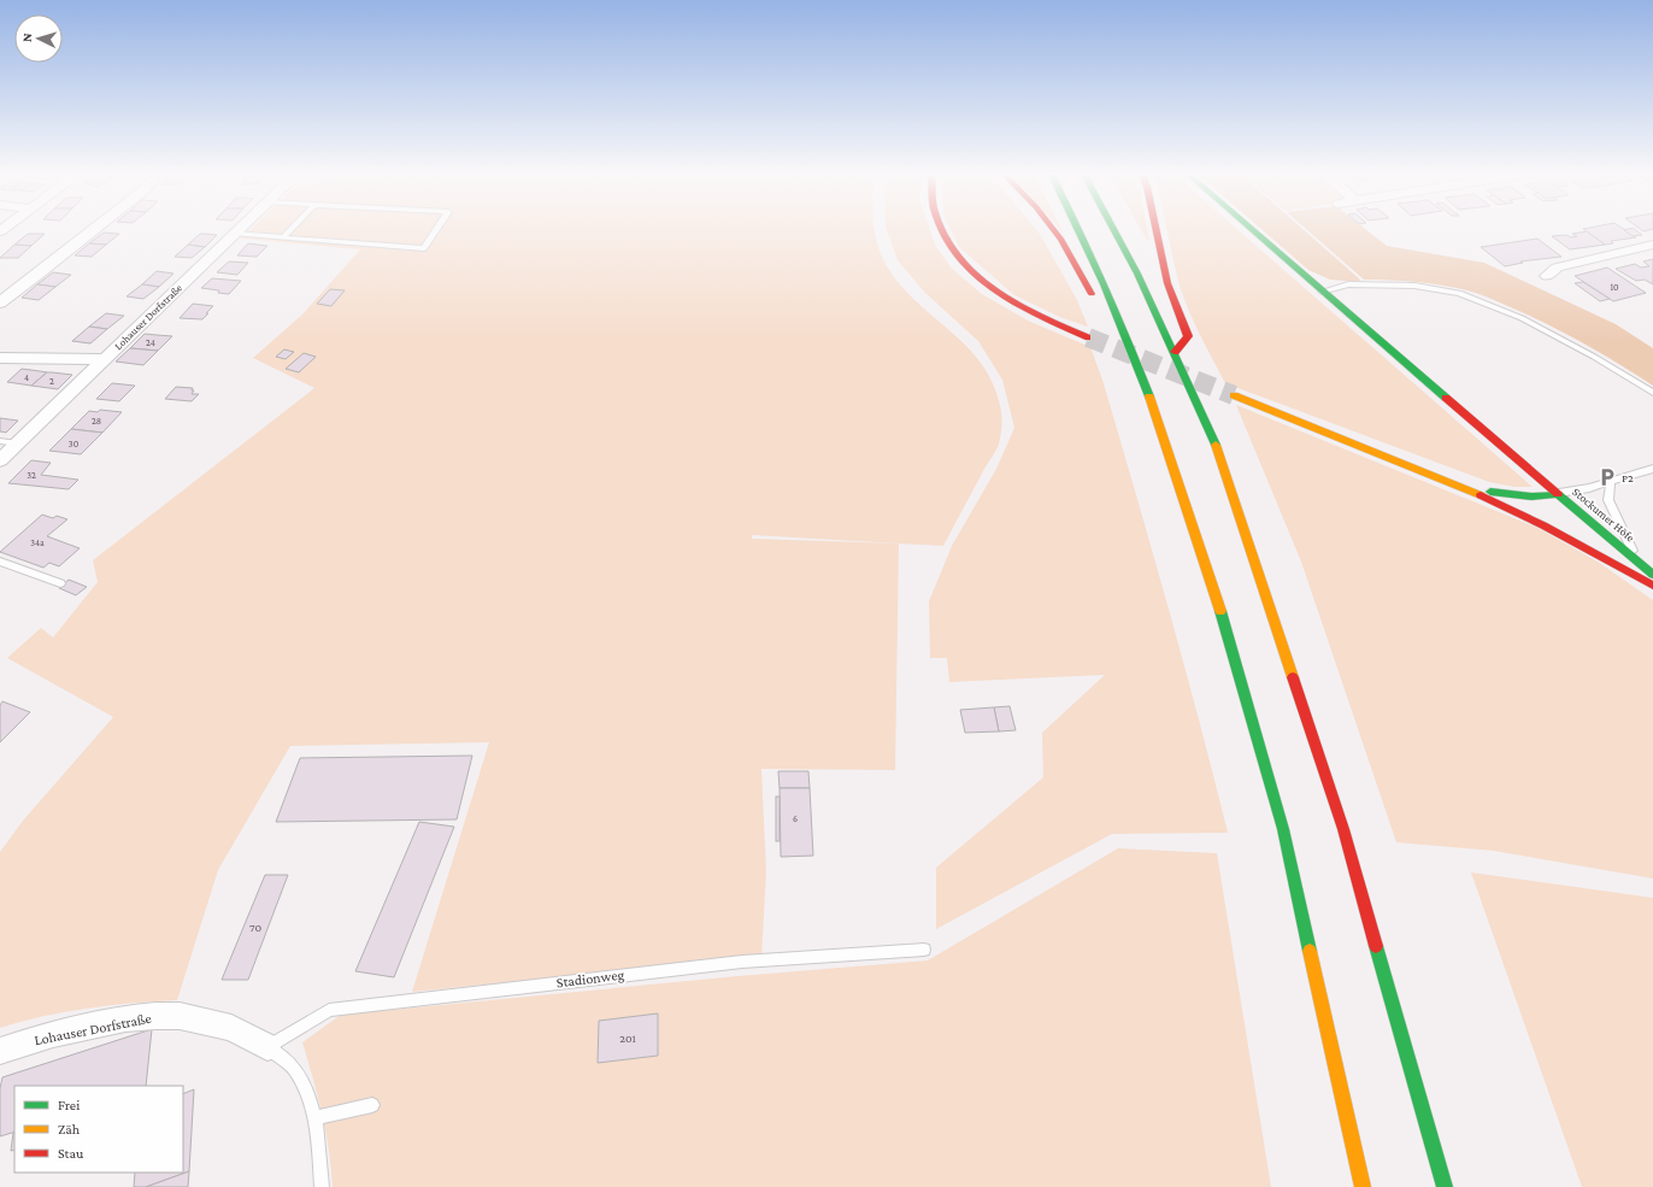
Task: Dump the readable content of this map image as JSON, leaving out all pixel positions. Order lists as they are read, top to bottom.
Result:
{
  "streets": {
    "main road": ["Stockumer Höfe"],
    "street": ["Lohauser Dorfstraße"],
    "lane": ["Stadionweg"]
  },
  "crossings": [
    ["Lohauser Dorfstraße", "Stadionweg"]
  ],
  "places": {
    "parking": ["P2"]
  },
  "house_numbers": [
    "10",
    "24",
    "4",
    "2",
    "28",
    "30",
    "32",
    "34a",
    "6",
    "70",
    "201"
  ],
  "legend": ["Frei", "Zäh", "Stau"],
  "north": "left"
}
